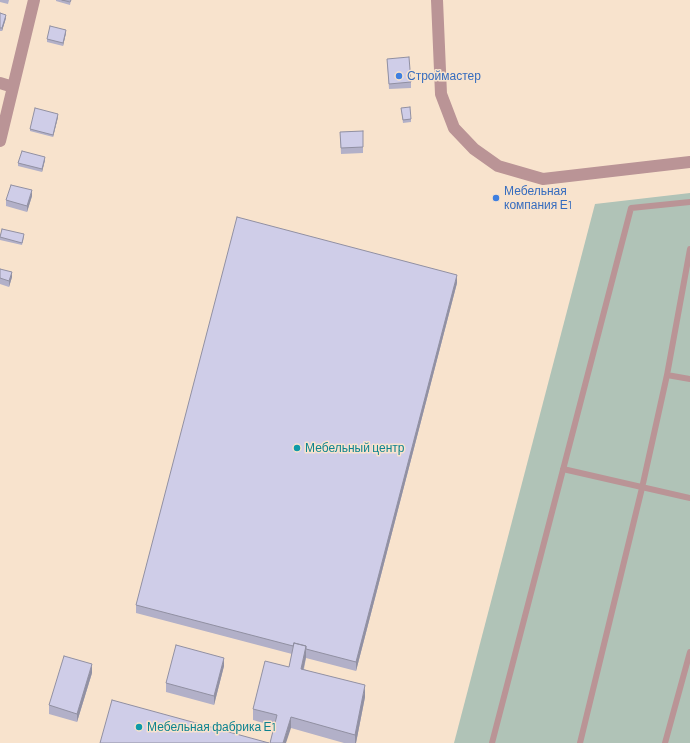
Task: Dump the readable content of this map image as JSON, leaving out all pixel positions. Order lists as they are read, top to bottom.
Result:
{
  "places": [
    "Строймастер",
    "Мебельная компания Е1",
    "Мебельный центр",
    "Мебельная фабрика Е1"
  ]
}
